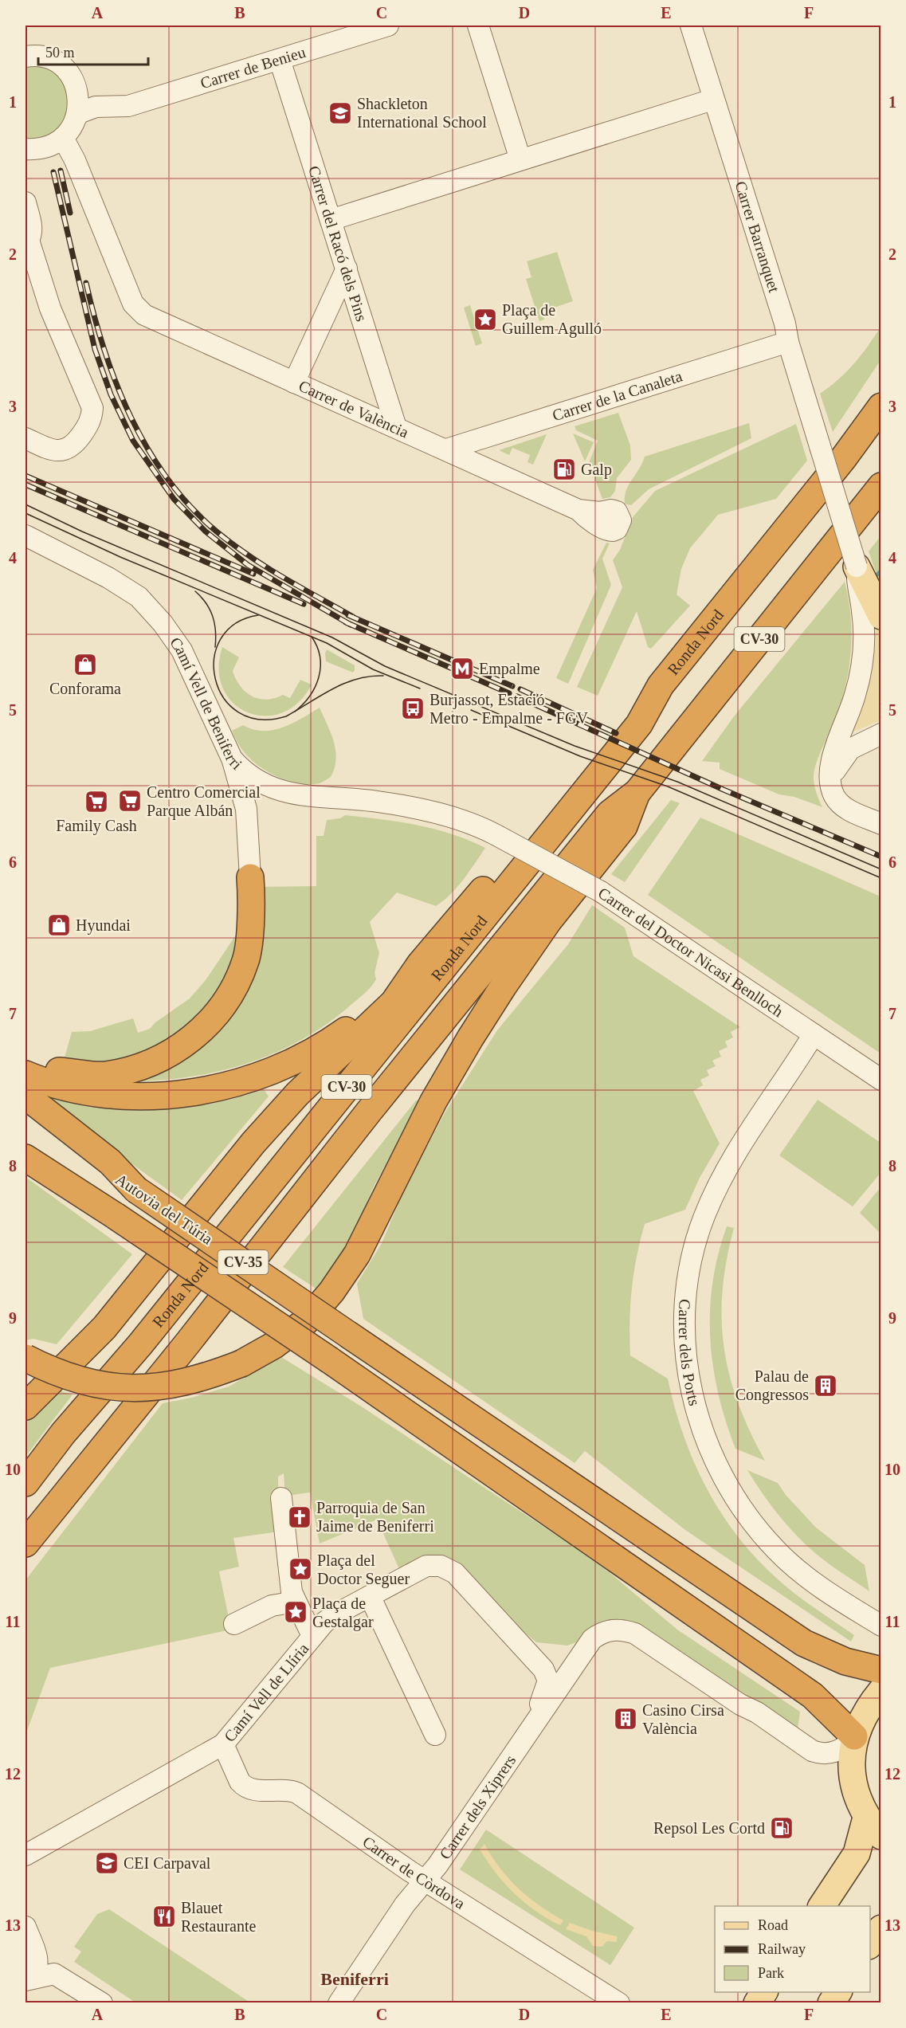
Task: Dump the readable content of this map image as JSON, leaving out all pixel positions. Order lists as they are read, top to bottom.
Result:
{
  "streets": {
    "highway": [
      "CV-30",
      "Ronda Nord",
      "Autovia del Túria",
      "CV-35"
    ],
    "street": [
      "Carrer de Benieu",
      "Carrer Barranquet",
      "Carrer del Racó dels Pins",
      "Carrer de la Canaleta",
      "Carrer de València",
      "Camí Vell de Beniferri",
      "Carrer del Doctor Nicasi Benlloch",
      "Carrer dels Ports",
      "Camí Vell de Llíria",
      "Carrer dels Xiprers",
      "Carrer de Còrdova"
    ]
  },
  "crossings": [
    ["Carrer de Benieu", "Carrer del Racó dels Pins"],
    ["Carrer Barranquet", "Carrer de la Canaleta"],
    ["Carrer del Racó dels Pins", "Carrer de València"],
    ["Carrer de la Canaleta", "Carrer de València"],
    ["Camí Vell de Beniferri", "Carrer del Doctor Nicasi Benlloch"],
    ["Carrer del Doctor Nicasi Benlloch", "Carrer dels Ports"],
    ["CV-35", "Carrer dels Xiprers"],
    ["Camí Vell de Llíria", "Carrer dels Xiprers"],
    ["Camí Vell de Llíria", "Carrer de Còrdova"],
    ["Carrer dels Xiprers", "Carrer de Còrdova"]
  ],
  "districts": ["Beniferri"],
  "places": {
    "school or university": ["Shackleton International School", "CEI Carpaval"],
    "place": ["Plaça de Guillem Agulló", "Plaça del Doctor Seguer", "Plaça de Gestalgar"],
    "fuel station": ["Galp", "Repsol Les Cortd"],
    "shop": ["Conforama", "Hyundai"],
    "metro station": ["Empalme"],
    "bus stop": ["Burjassot, Estació Metro - Empalme - FGV"],
    "supermarket": ["Centro Comercial Parque Albán", "Family Cash"],
    "building": ["Palau de Congressos", "Casino Cirsa València"],
    "church": ["Parroquia de San Jaime de Beniferri"],
    "restaurant": ["Blauet Restaurante"]
  },
  "legend": ["Road", "Railway", "Park"],
  "scale_bar": "50 m",
  "grid": {
    "columns": [
      "A",
      "B",
      "C",
      "D",
      "E",
      "F"
    ],
    "rows": [
      "1",
      "2",
      "3",
      "4",
      "5",
      "6",
      "7",
      "8",
      "9",
      "10",
      "11",
      "12",
      "13"
    ]
  }
}
